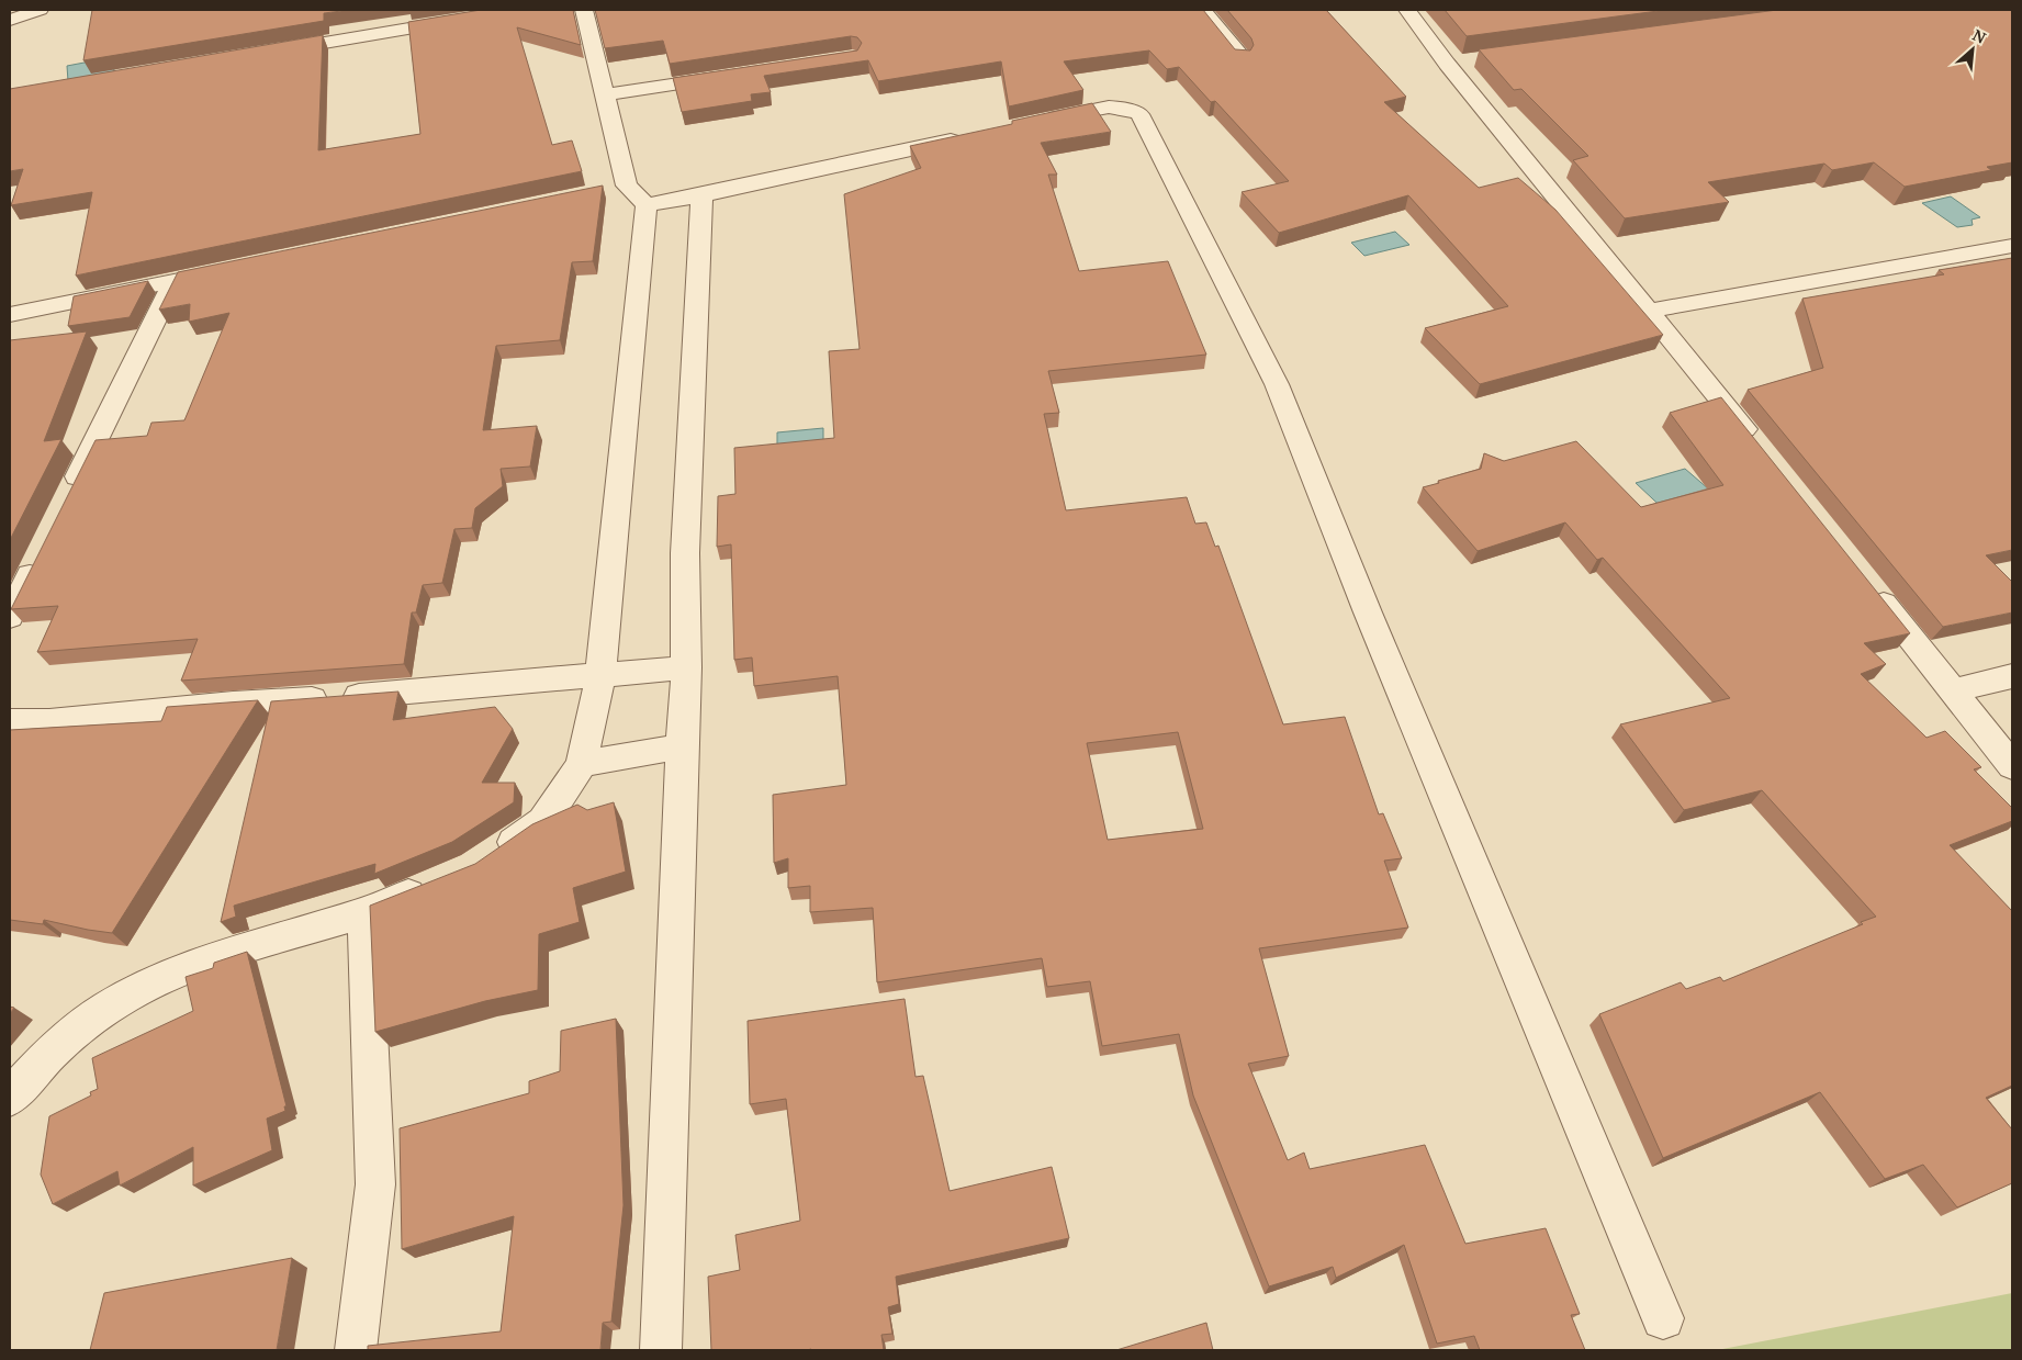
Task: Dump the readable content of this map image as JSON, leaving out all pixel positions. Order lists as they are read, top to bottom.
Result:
{
  "north": "top right"
}
